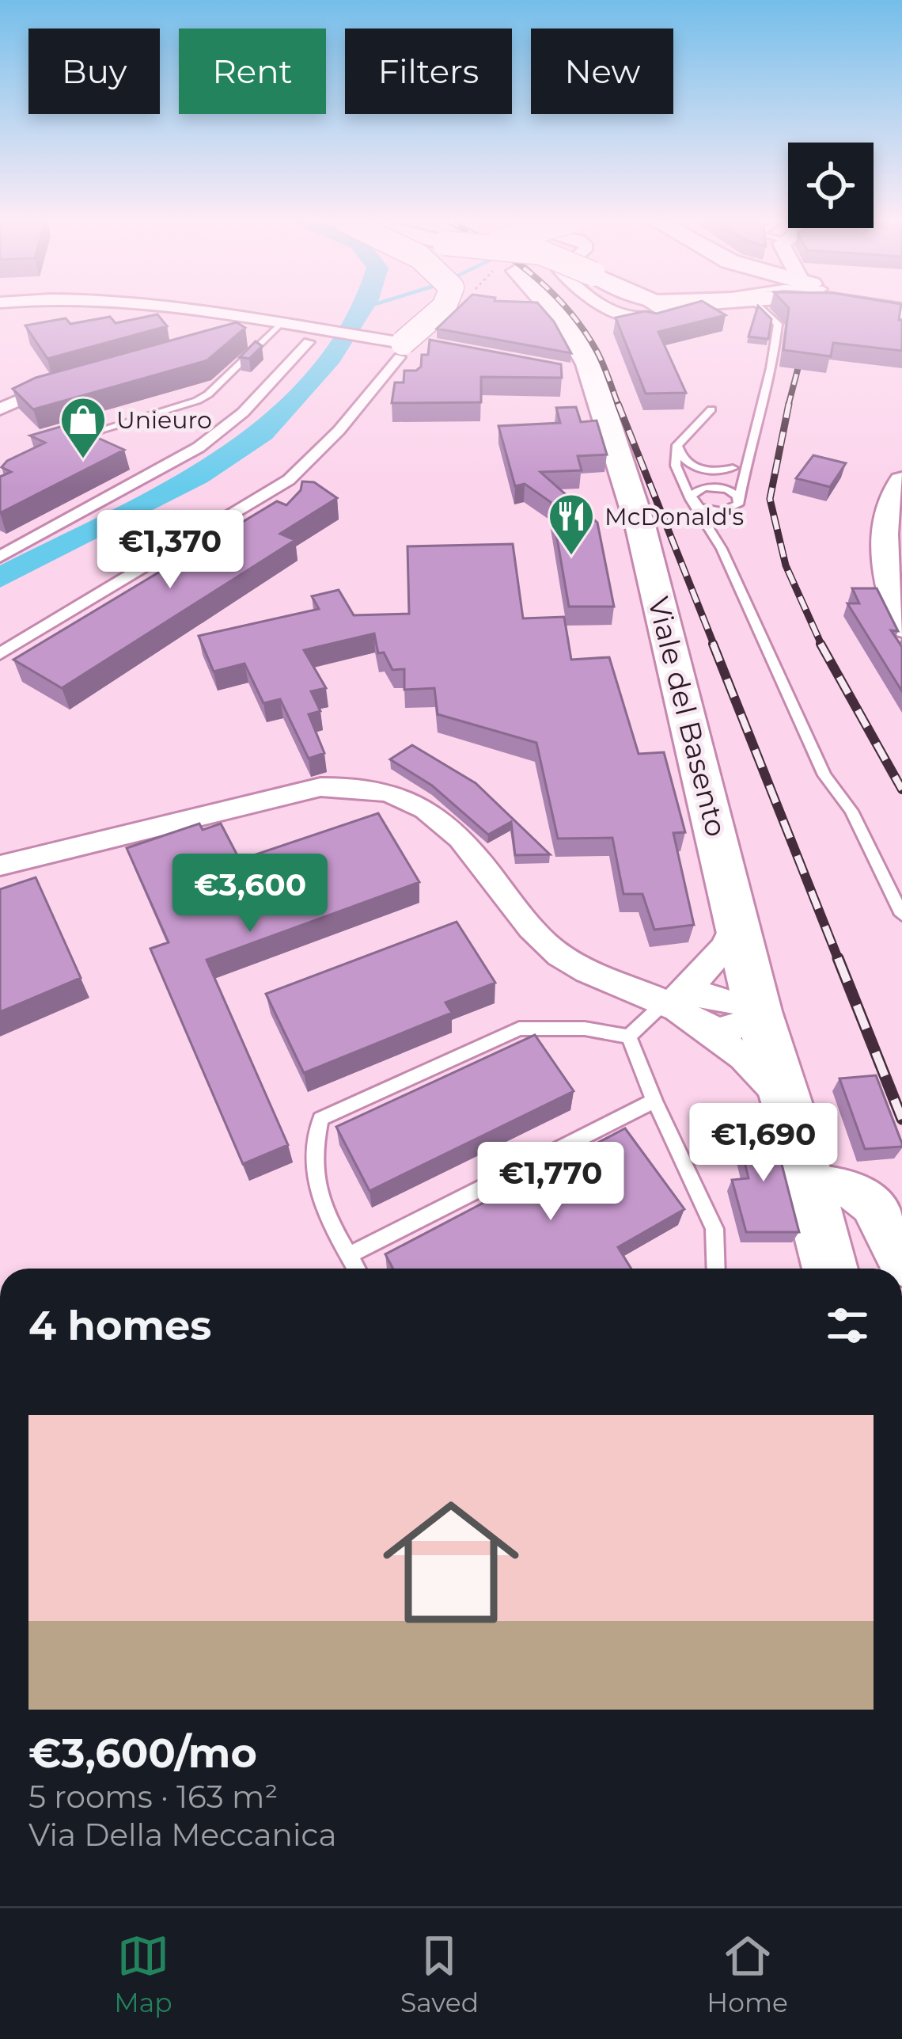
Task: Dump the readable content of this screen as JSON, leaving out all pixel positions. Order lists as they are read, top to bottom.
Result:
{
  "streets": {
    "main road": ["Viale del Basento"]
  },
  "places": {
    "shop": ["Unieuro"],
    "restaurant": ["McDonald's"]
  },
  "page": {
    "chip": [
      "Buy",
      "Rent",
      "Filters",
      "New"
    ],
    "price": [
      "€1,370",
      "€3,600",
      "€1,690",
      "€1,770"
    ],
    "heading": "4 homes",
    "list": [
      {
        "name": "€3,600/mo",
        "note": "5 rooms · 163 m² · Via Della Meccanica"
      }
    ],
    "tabs": ["Map", "Saved", "Home"]
  }
}
